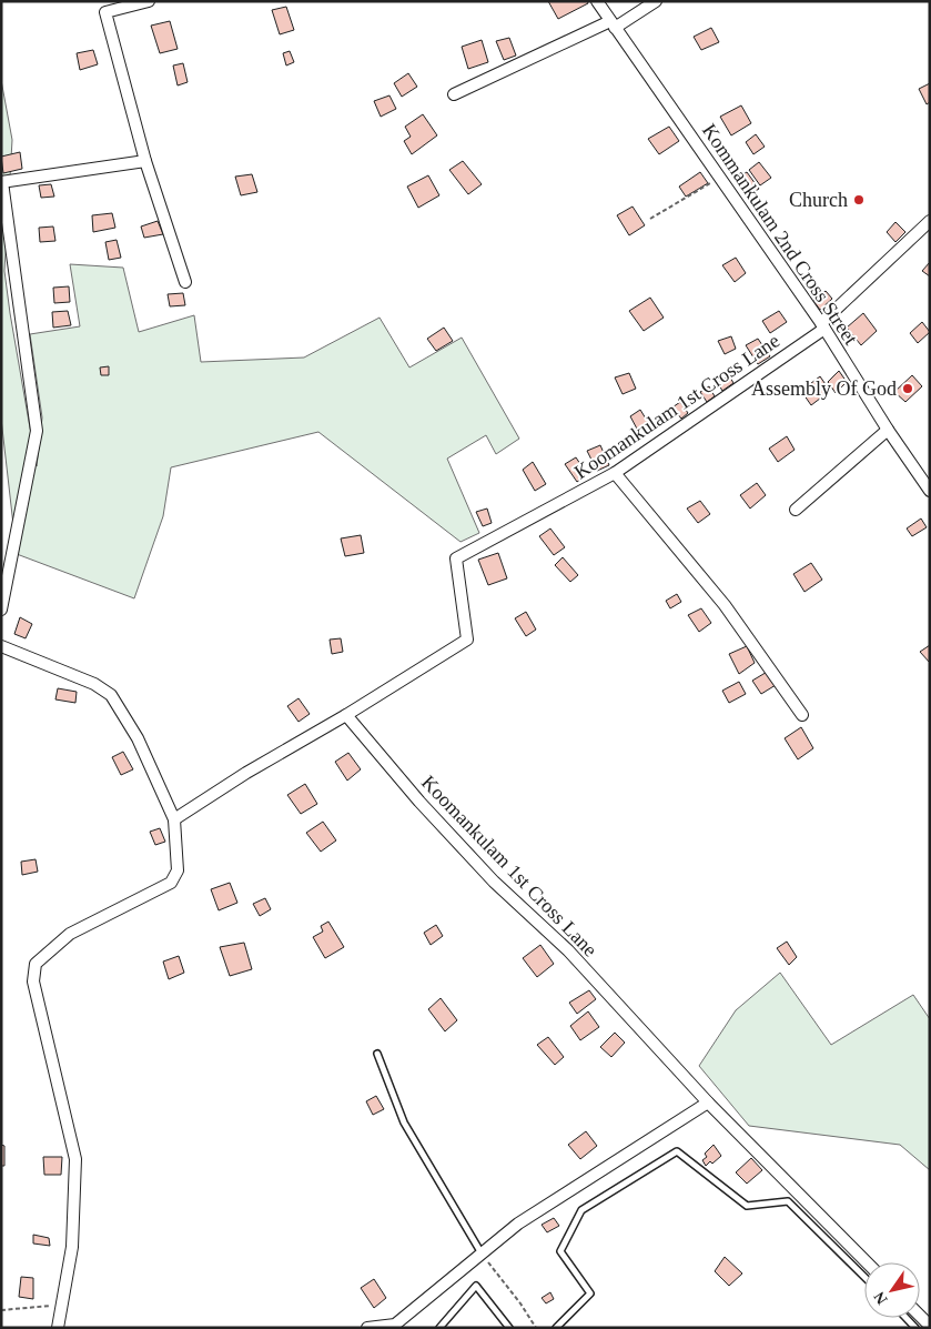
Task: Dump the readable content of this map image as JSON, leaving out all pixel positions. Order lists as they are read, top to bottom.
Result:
{
  "streets": {
    "street": ["Kommankulam 2nd Cross Street", "Koomankulam 1st Cross Lane"]
  },
  "crossings": [
    ["Kommankulam 2nd Cross Street", "Koomankulam 1st Cross Lane"]
  ],
  "places": ["Church", "Assembly Of God"],
  "north": "bottom left"
}
